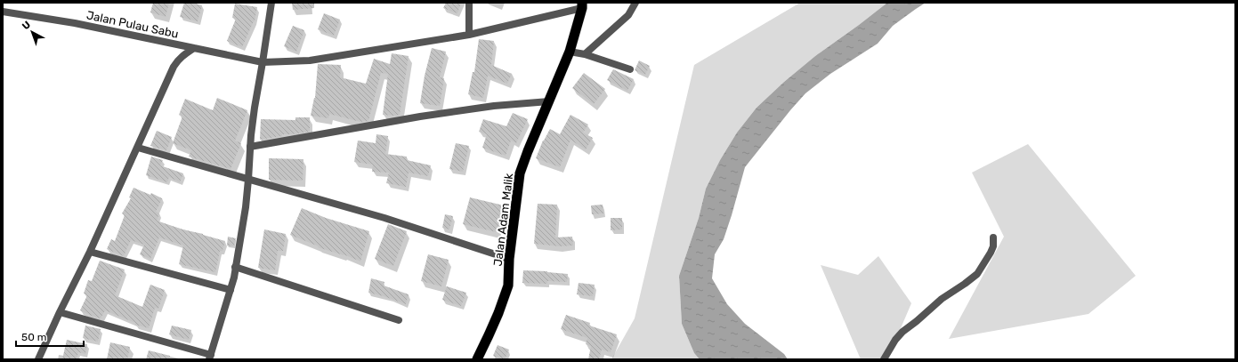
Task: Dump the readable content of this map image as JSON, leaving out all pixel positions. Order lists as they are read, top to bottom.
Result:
{
  "streets": {
    "highway": ["Jalan Adam Malik"],
    "street": ["Jalan Pulau Sabu"]
  },
  "crossings": [
    ["Jalan Pulau Sabu", "Jalan Adam Malik"]
  ],
  "scale_bar": "50 m",
  "north": "top left"
}
